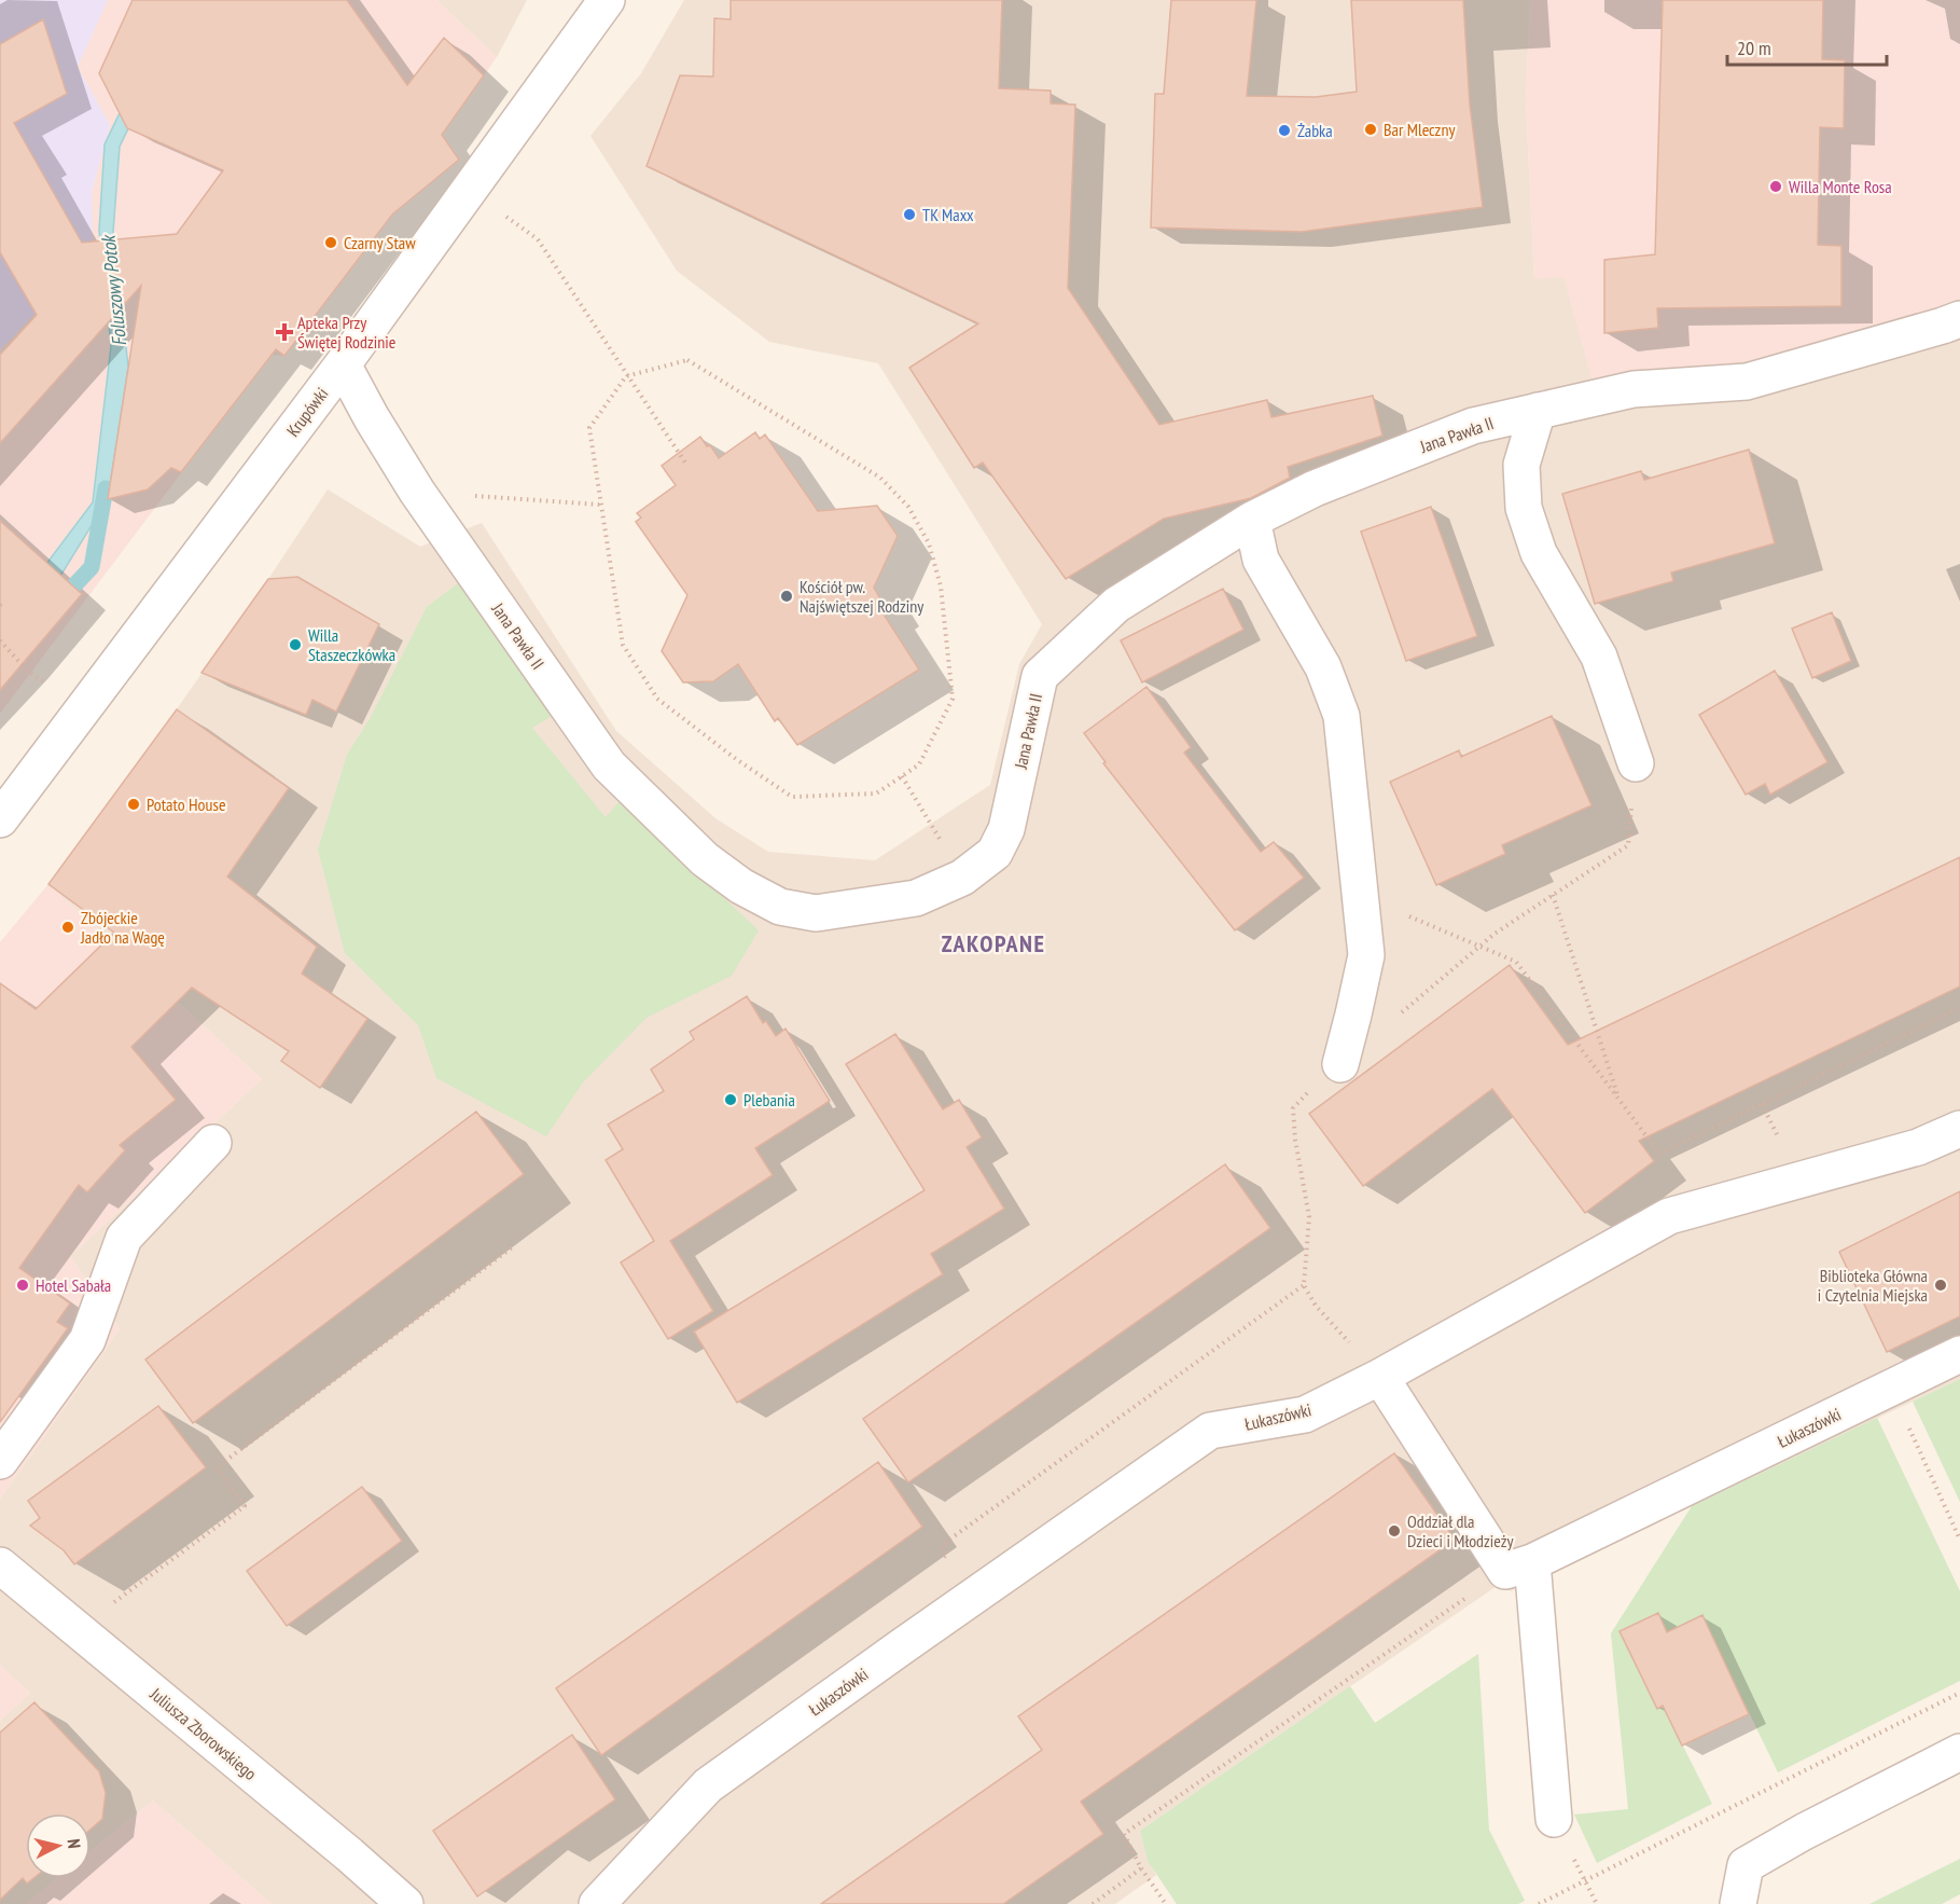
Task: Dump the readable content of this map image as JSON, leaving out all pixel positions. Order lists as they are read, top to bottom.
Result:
{
  "streets": {
    "street": [
      "Krupówki",
      "Jana Pawła II",
      "Łukaszówki",
      "Juliusza Zborowskiego"
    ]
  },
  "crossings": [
    ["Krupówki", "Jana Pawła II"]
  ],
  "districts": ["ZAKOPANE"],
  "water": ["Foluszowy Potok"],
  "places": {
    "other": [
      "Bar Mleczny",
      "Żabka",
      "Willa Monte Rosa",
      "TK Maxx",
      "Czarny Staw",
      "Kościół pw. Najświętszej Rodziny",
      "Willa Staszeczkówka",
      "Potato House",
      "Zbójeckie Jadło na Wagę",
      "Plebania",
      "Hotel Sabała",
      "Biblioteka Główna i Czytelnia Miejska",
      "Oddział dla Dzieci i Młodzieży"
    ],
    "health": ["Apteka Przy Świętej Rodzinie"]
  },
  "scale_bar": "20 m",
  "north": "right"
}
